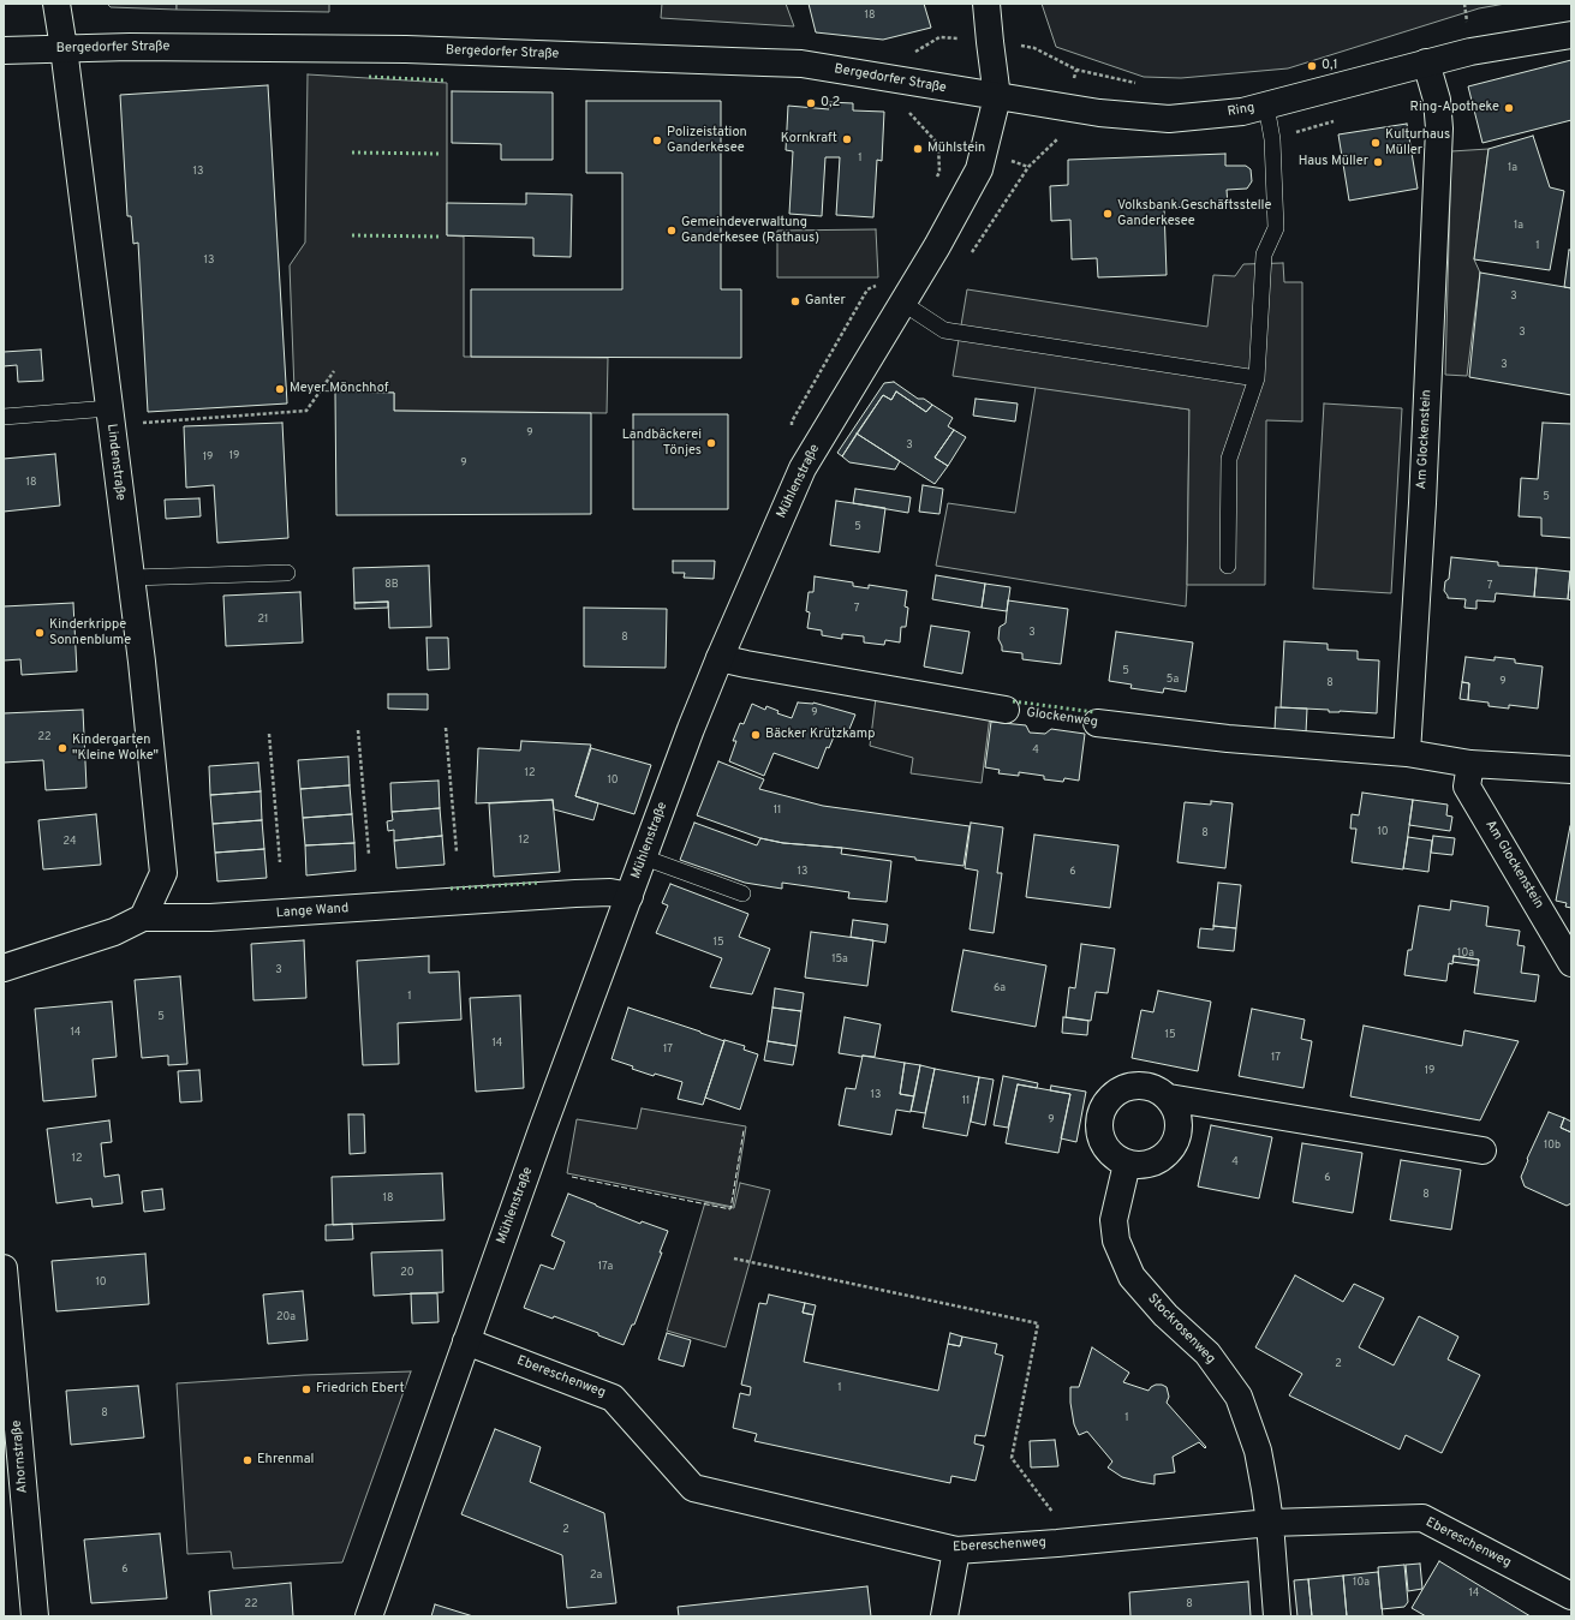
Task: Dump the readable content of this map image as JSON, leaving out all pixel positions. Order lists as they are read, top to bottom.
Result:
{
  "streets": {
    "street": [
      "Bergedorfer Straße",
      "Ring",
      "Am Glockenstein",
      "Lindenstraße",
      "Mühlenstraße",
      "Glockenweg",
      "Lange Wand",
      "Stockrosenweg",
      "Ebereschenweg",
      "Ahornstraße"
    ]
  },
  "crossings": [
    ["Bergedorfer Straße", "Ring"],
    ["Bergedorfer Straße", "Lindenstraße"],
    ["Bergedorfer Straße", "Mühlenstraße"],
    ["Ring", "Am Glockenstein"],
    ["Ring", "Mühlenstraße"],
    ["Am Glockenstein", "Glockenweg"],
    ["Lindenstraße", "Lange Wand"],
    ["Mühlenstraße", "Lange Wand"],
    ["Mühlenstraße", "Ebereschenweg"],
    ["Stockrosenweg", "Ebereschenweg"]
  ],
  "places": [
    "0,1",
    "0,2",
    "Ring-Apotheke",
    "Kornkraft",
    "Polizeistation Ganderkesee",
    "Kulturhaus Müller",
    "Mühlstein",
    "Haus Müller",
    "Volksbank Geschäftsstelle Ganderkesee",
    "Gemeindeverwaltung Ganderkesee (Rathaus)",
    "Ganter",
    "Meyer Mönchhof",
    "Landbäckerei Tönjes",
    "Kinderkrippe Sonnenblume",
    "Bäcker Krützkamp",
    "Kindergarten \"Kleine Wolke\"",
    "Friedrich Ebert",
    "Ehrenmal"
  ],
  "house_numbers": [
    "18",
    "1",
    "1a",
    "13",
    "1a",
    "1",
    "13",
    "3",
    "3",
    "3",
    "9",
    "3",
    "19",
    "19",
    "9",
    "18",
    "5",
    "5",
    "8B",
    "7",
    "7",
    "21",
    "3",
    "8",
    "5",
    "5a",
    "9",
    "8",
    "9",
    "22",
    "4",
    "12",
    "10",
    "11",
    "10",
    "8",
    "12",
    "24",
    "13",
    "6",
    "15",
    "10a",
    "15a",
    "3",
    "6a",
    "1",
    "5",
    "14",
    "15",
    "14",
    "17",
    "17",
    "19",
    "13",
    "11",
    "9",
    "10b",
    "12",
    "4",
    "6",
    "8",
    "18",
    "17a",
    "20",
    "10",
    "20a",
    "2",
    "1",
    "8",
    "1",
    "2",
    "6",
    "2a",
    "10a",
    "14",
    "22",
    "8"
  ]
}
